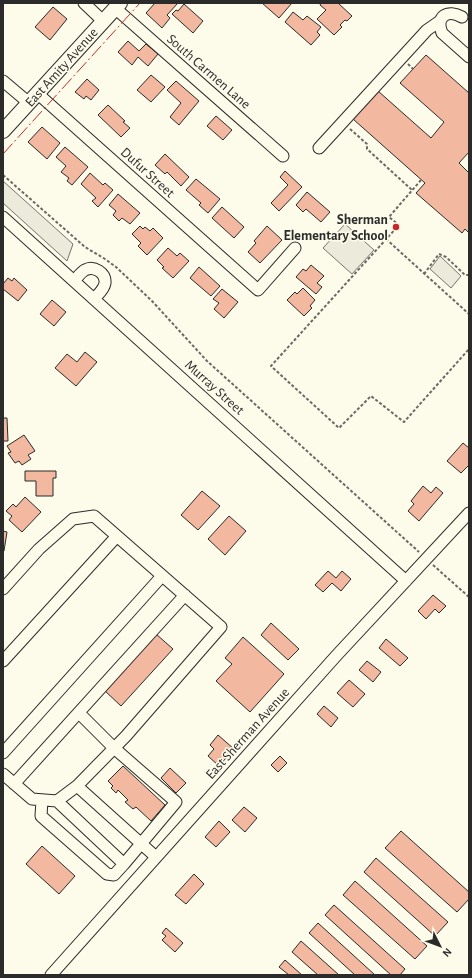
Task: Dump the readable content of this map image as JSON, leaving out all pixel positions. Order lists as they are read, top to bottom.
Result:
{
  "streets": {
    "main road": ["East Amity Avenue"],
    "street": [
      "South Carmen Lane",
      "Dufur Street",
      "Murray Street",
      "East Sherman Avenue"
    ]
  },
  "crossings": [
    ["East Amity Avenue", "South Carmen Lane"],
    ["East Amity Avenue", "Dufur Street"],
    ["Murray Street", "East Sherman Avenue"]
  ],
  "places": ["Sherman Elementary School"],
  "north": "bottom right"
}
